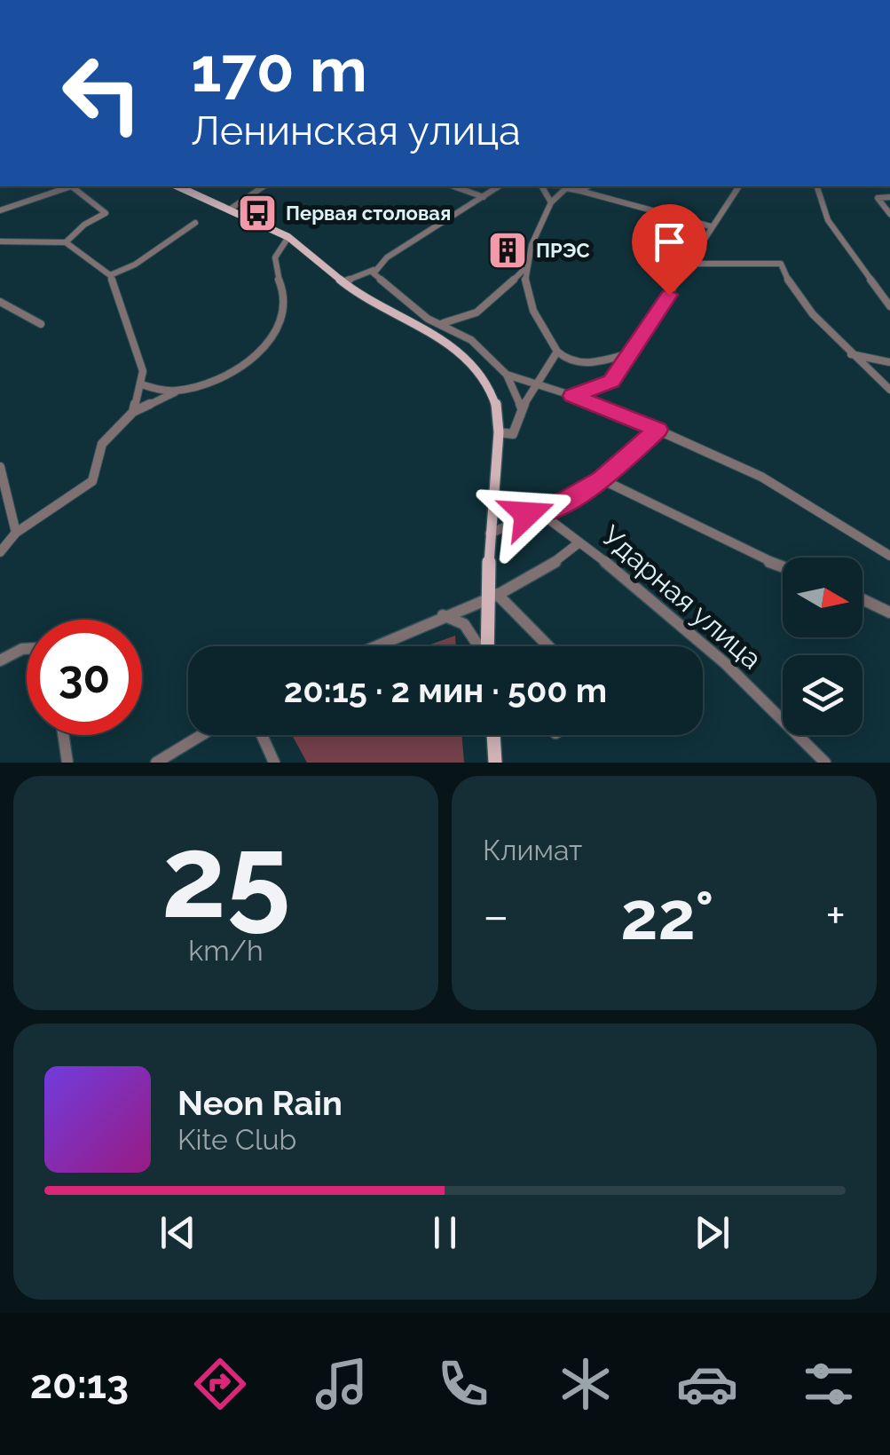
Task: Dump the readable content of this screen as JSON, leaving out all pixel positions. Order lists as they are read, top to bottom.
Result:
{
  "streets": {
    "street": ["Ударная улица"]
  },
  "places": {
    "bus stop": ["Первая столовая"],
    "building": ["ПРЭС"]
  },
  "north": "right",
  "page": {
    "turn": ["170 m", "Ленинская улица"],
    "limit": "30",
    "trip": "20:15 · 2 мин · 500 m",
    "tile": [
      ["25", "km/h"],
      "Климат"
    ],
    "heat": ["−", "22°", "+"],
    "song": ["Neon Rain", "Kite Club"],
    "tabs": "20:13"
  }
}
